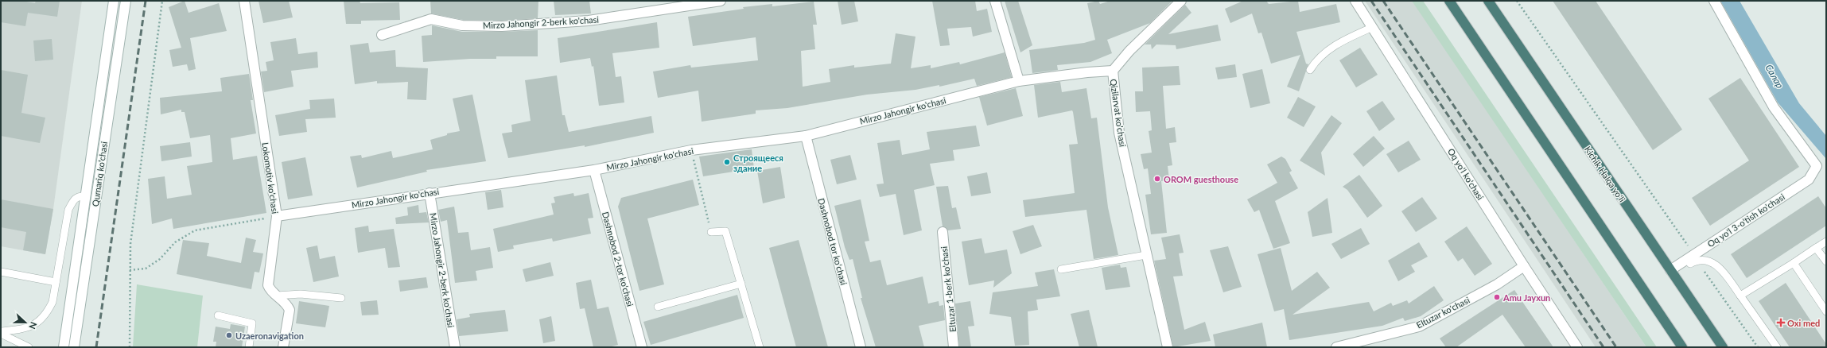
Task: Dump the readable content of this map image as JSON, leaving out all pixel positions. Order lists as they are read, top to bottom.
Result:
{
  "streets": {
    "highway": ["Kichik Halqa yo'li"],
    "street": [
      "Mirzo Jahongir 2-berk ko'chasi",
      "Mirzo Jahongir ko'chasi",
      "Qizilarvat ko'chasi",
      "Qumariq ko'chasi",
      "Oq yo'l ko'chasi",
      "Lokomotiv ko'chasi",
      "Oq yo'l 3-o'tish ko'chasi",
      "Dashnobod tor ko'chasi",
      "Dashnobod 2-tor ko'chasi",
      "Eltuzar 1-berk ko'chasi",
      "Eltuzar ko'chasi"
    ]
  },
  "crossings": [
    ["Mirzo Jahongir 2-berk ko'chasi", "Mirzo Jahongir ko'chasi"],
    ["Mirzo Jahongir ko'chasi", "Qizilarvat ko'chasi"],
    ["Mirzo Jahongir ko'chasi", "Lokomotiv ko'chasi"],
    ["Mirzo Jahongir ko'chasi", "Dashnobod tor ko'chasi"],
    ["Mirzo Jahongir ko'chasi", "Dashnobod 2-tor ko'chasi"],
    ["Oq yo'l ko'chasi", "Eltuzar ko'chasi"],
    ["Kichik Halqa yo'li", "Oq yo'l 3-o'tish ko'chasi"]
  ],
  "water": ["Салар"],
  "places": {
    "other": [
      "Строящееся здание",
      "OROM guesthouse",
      "Amu Jayxun",
      "Uzaeronavigation"
    ],
    "health": ["Oxi med"]
  },
  "north": "right"
}
